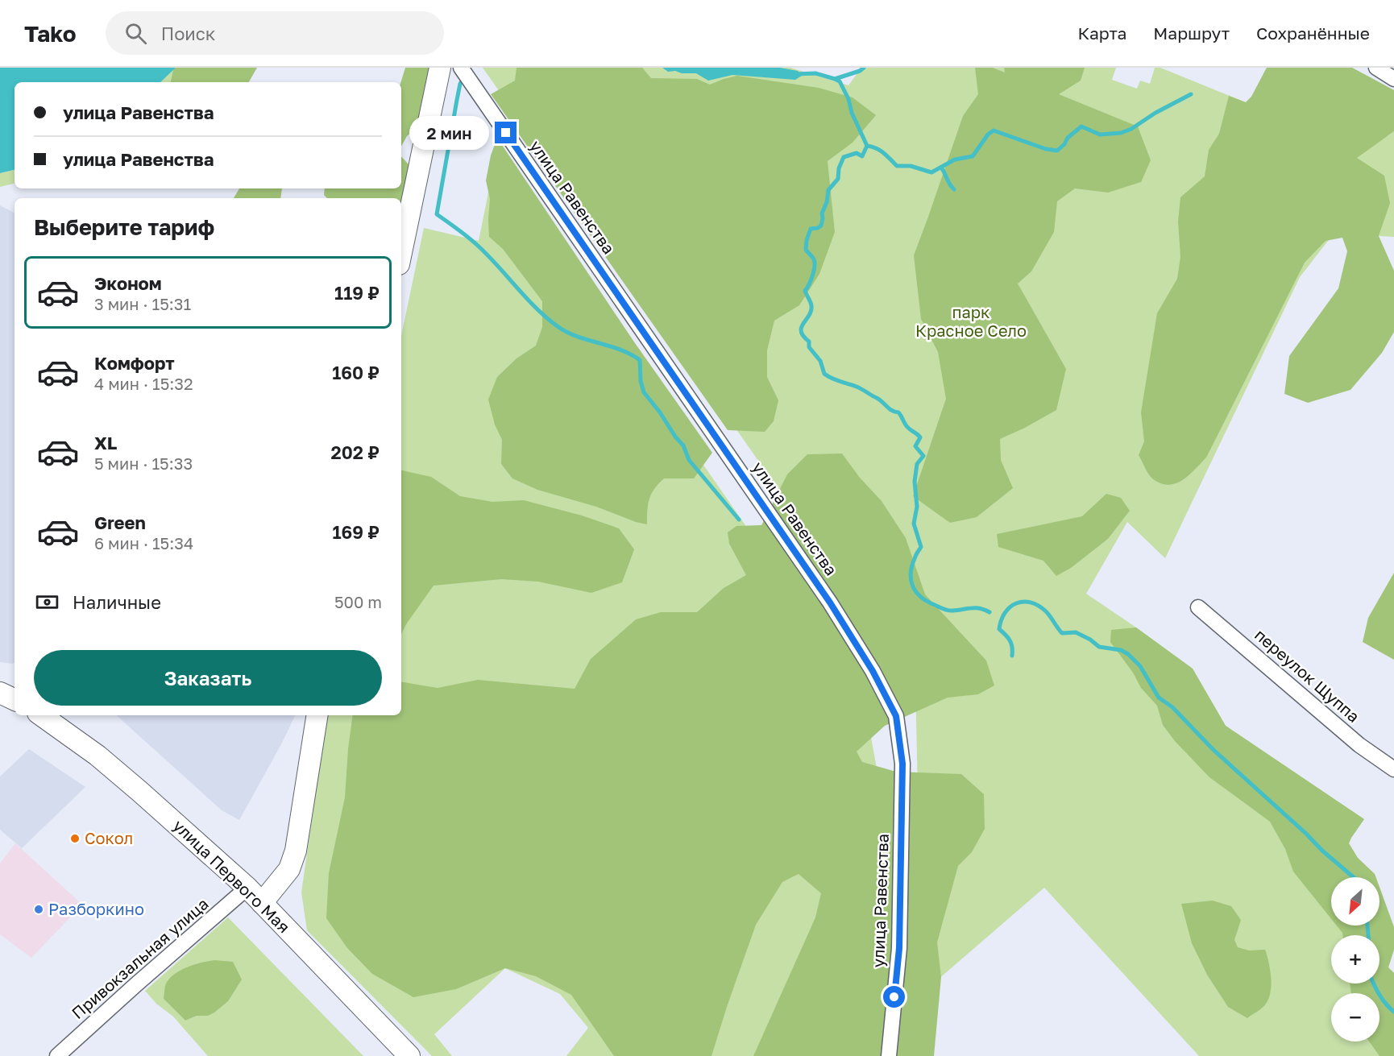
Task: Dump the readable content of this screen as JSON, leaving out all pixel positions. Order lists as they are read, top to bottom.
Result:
{
  "streets": {
    "main road": ["улица Первого Мая"],
    "street": ["улица Равенства", "переулок Щуппа", "Привокзальная улица"]
  },
  "crossings": [
    ["улица Первого Мая", "Привокзальная улица"]
  ],
  "parks": ["парк Красное Село"],
  "places": ["Сокол", "Разборкино"],
  "north": "bottom left",
  "page": {
    "header": "Tako",
    "search": "Поиск",
    "nav": ["Карта", "Маршрут", "Сохранённые"],
    "banner": ["улица Равенства", "улица Равенства"],
    "bubble": "2 мин",
    "heading": "Выберите тариф",
    "list": [
      {
        "name": "Эконом",
        "note": "3 мин · 15:31",
        "value": "119 ₽"
      },
      {
        "name": "Комфорт",
        "note": "4 мин · 15:32",
        "value": "160 ₽"
      },
      {
        "name": "XL",
        "note": "5 мин · 15:33",
        "value": "202 ₽"
      },
      {
        "name": "Green",
        "note": "6 мин · 15:34",
        "value": "169 ₽"
      }
    ],
    "pay": ["Наличные", "500 m"],
    "buttons": "Заказать",
    "map_buttons": ["+", "−"]
  }
}
